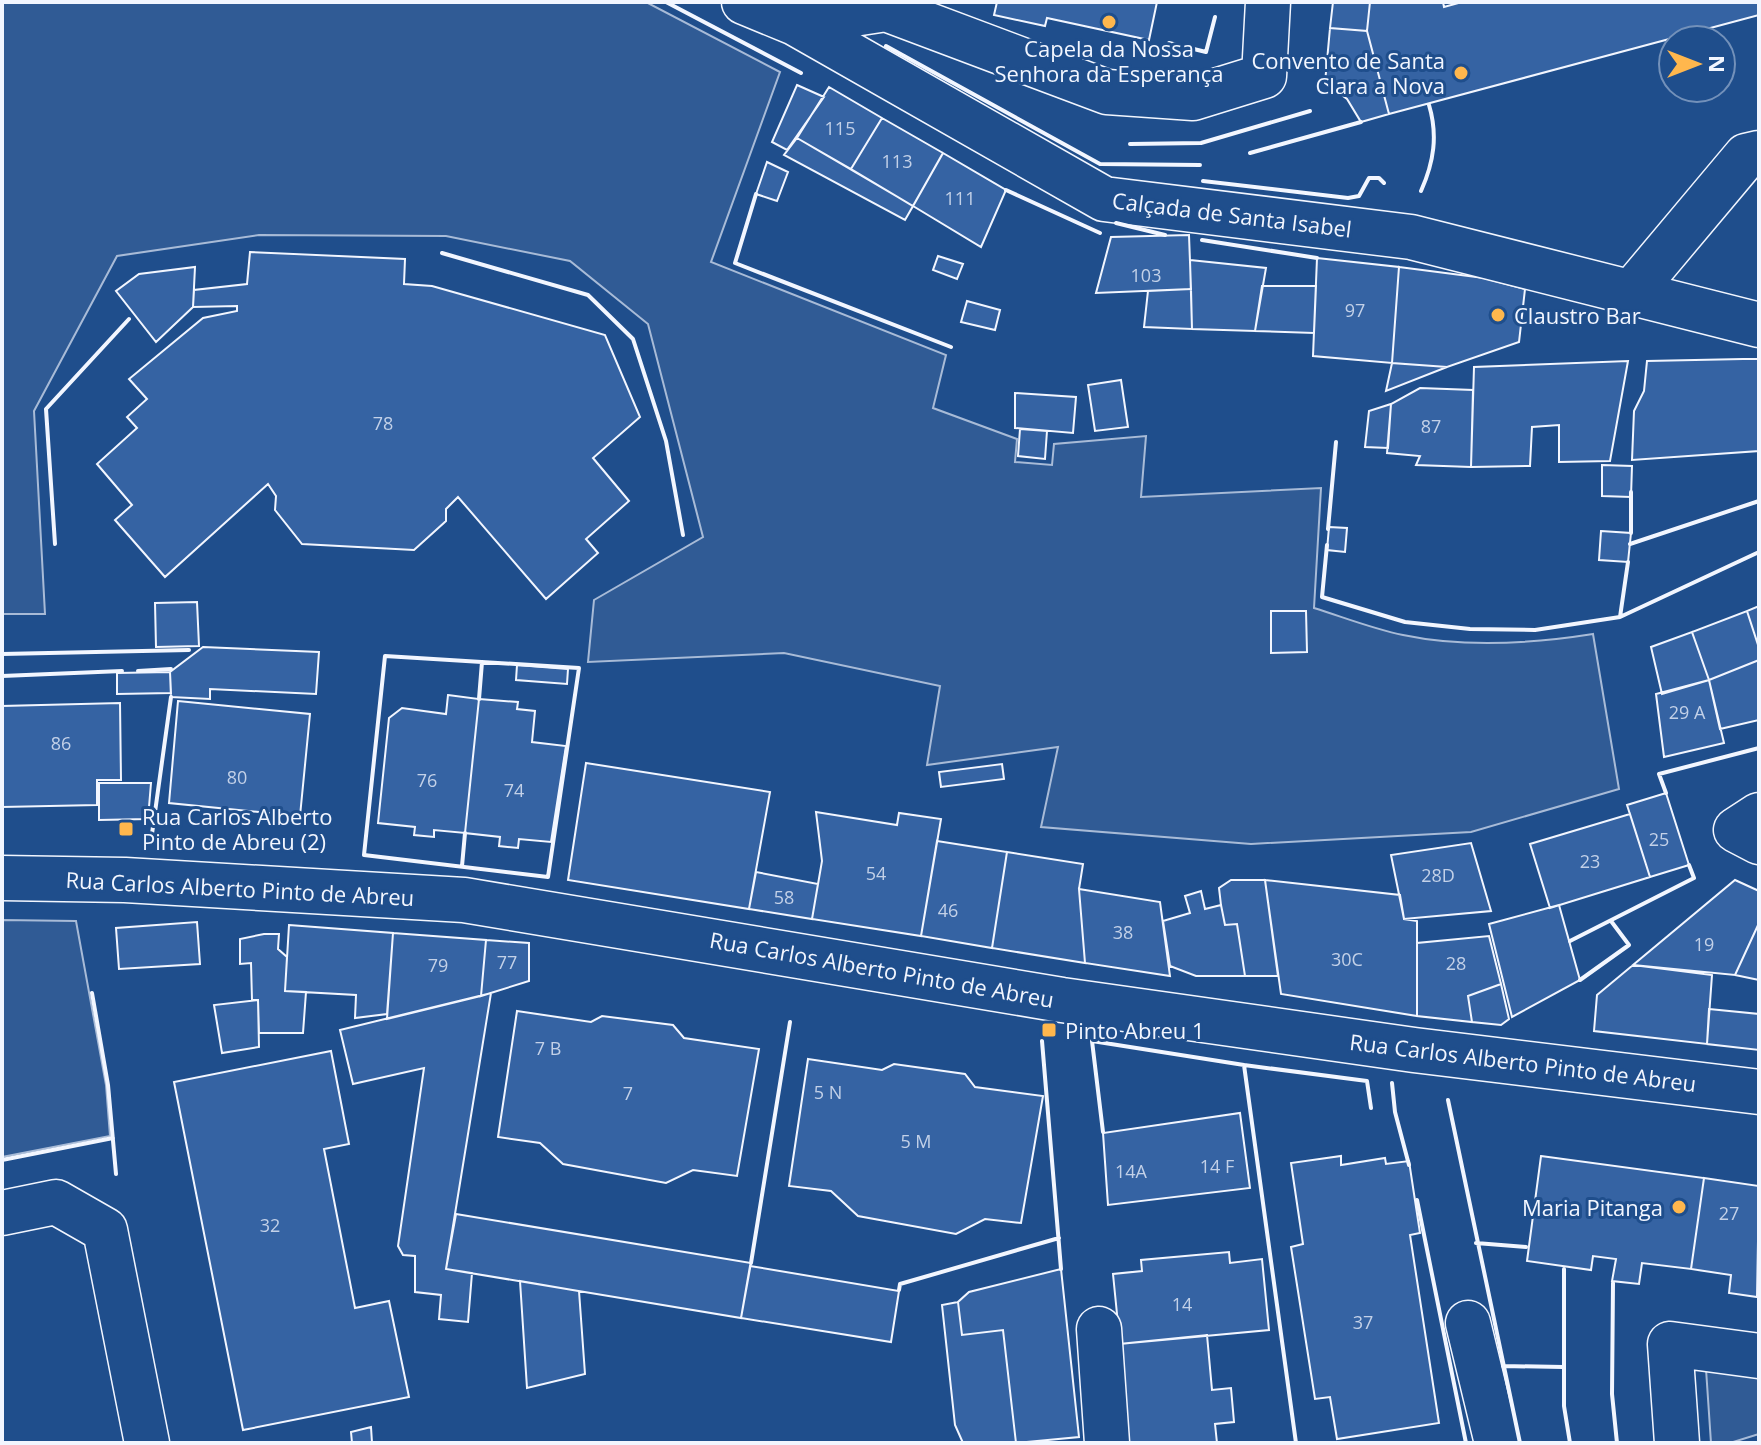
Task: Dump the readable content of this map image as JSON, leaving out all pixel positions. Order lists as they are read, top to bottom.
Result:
{
  "streets": {
    "street": ["Calçada de Santa Isabel", "Rua Carlos Alberto Pinto de Abreu"]
  },
  "places": {
    "other": [
      "Capela da Nossa Senhora da Esperança",
      "Convento de Santa Clara a Nova",
      "Claustro Bar",
      "Maria Pitanga"
    ],
    "transit": ["Rua Carlos Alberto Pinto de Abreu (2)", "Pinto Abreu 1"]
  },
  "house_numbers": [
    "115",
    "113",
    "111",
    "103",
    "97",
    "78",
    "87",
    "29 A",
    "86",
    "80",
    "76",
    "74",
    "25",
    "23",
    "54",
    "28D",
    "58",
    "46",
    "38",
    "19",
    "30C",
    "77",
    "28",
    "79",
    "7 B",
    "5 N",
    "7",
    "5 M",
    "14 F",
    "14A",
    "27",
    "32",
    "14",
    "37"
  ],
  "north": "right"
}
